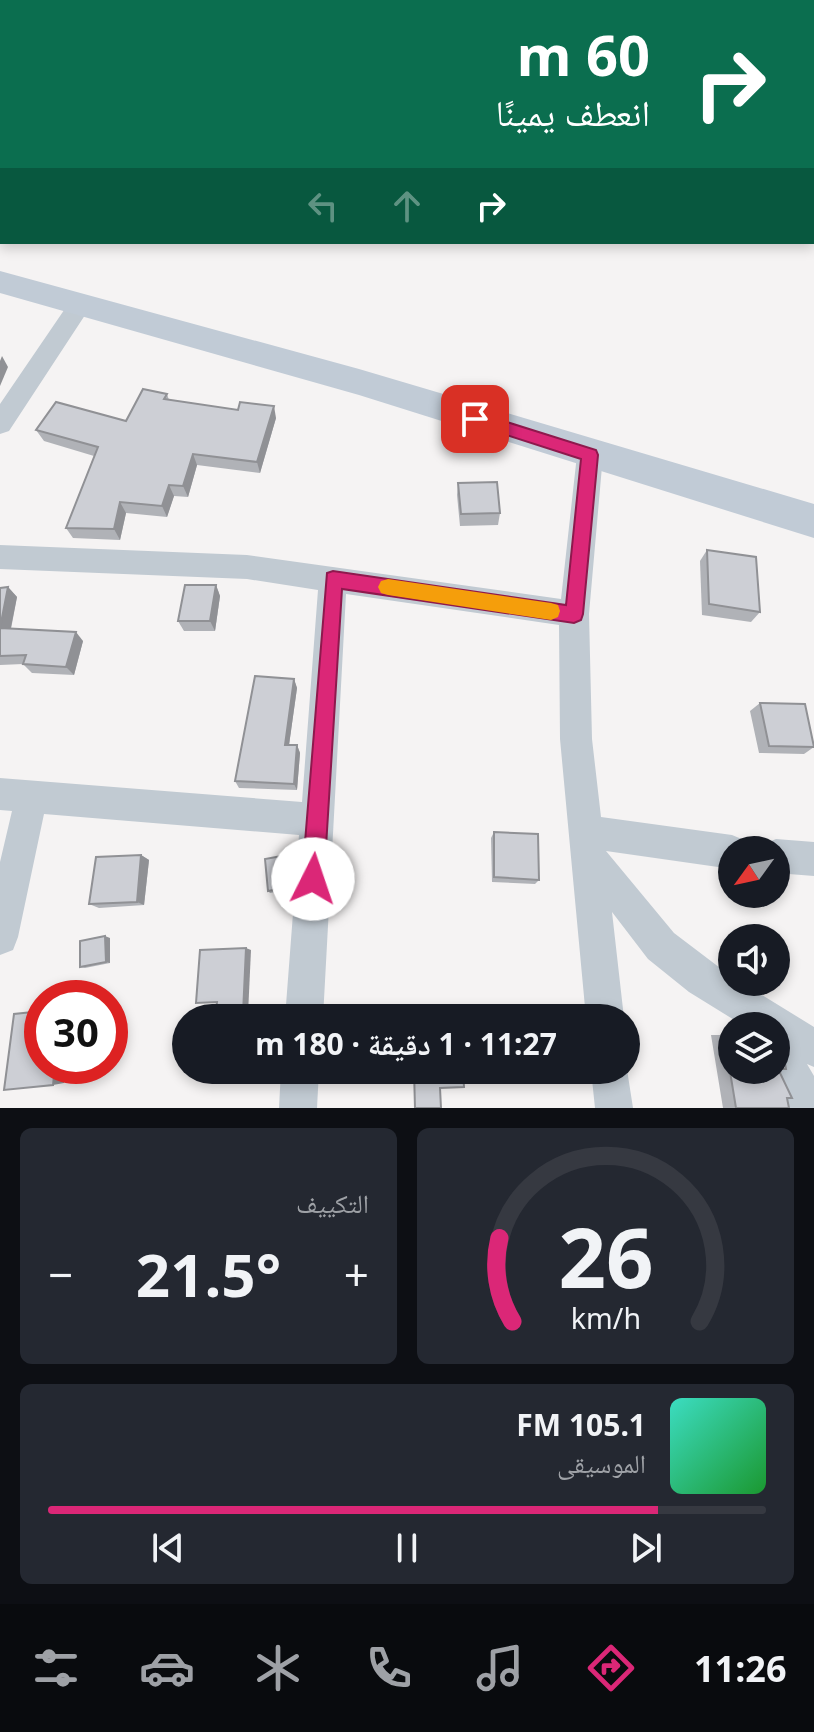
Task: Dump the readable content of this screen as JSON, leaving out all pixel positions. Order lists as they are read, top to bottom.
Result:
{
  "north": "bottom left",
  "page": {
    "turn": ["60 m", "انعطف يمينًا"],
    "limit": "30",
    "trip": "11:27 · 1 دقيقة · 180 m",
    "tile": "التكييف",
    "heat": ["−", "21.5°", "+"],
    "song": ["105.1 FM", "الموسيقى"],
    "tabs": "11:26",
    "gauge": ["26", "km/h"]
  }
}
